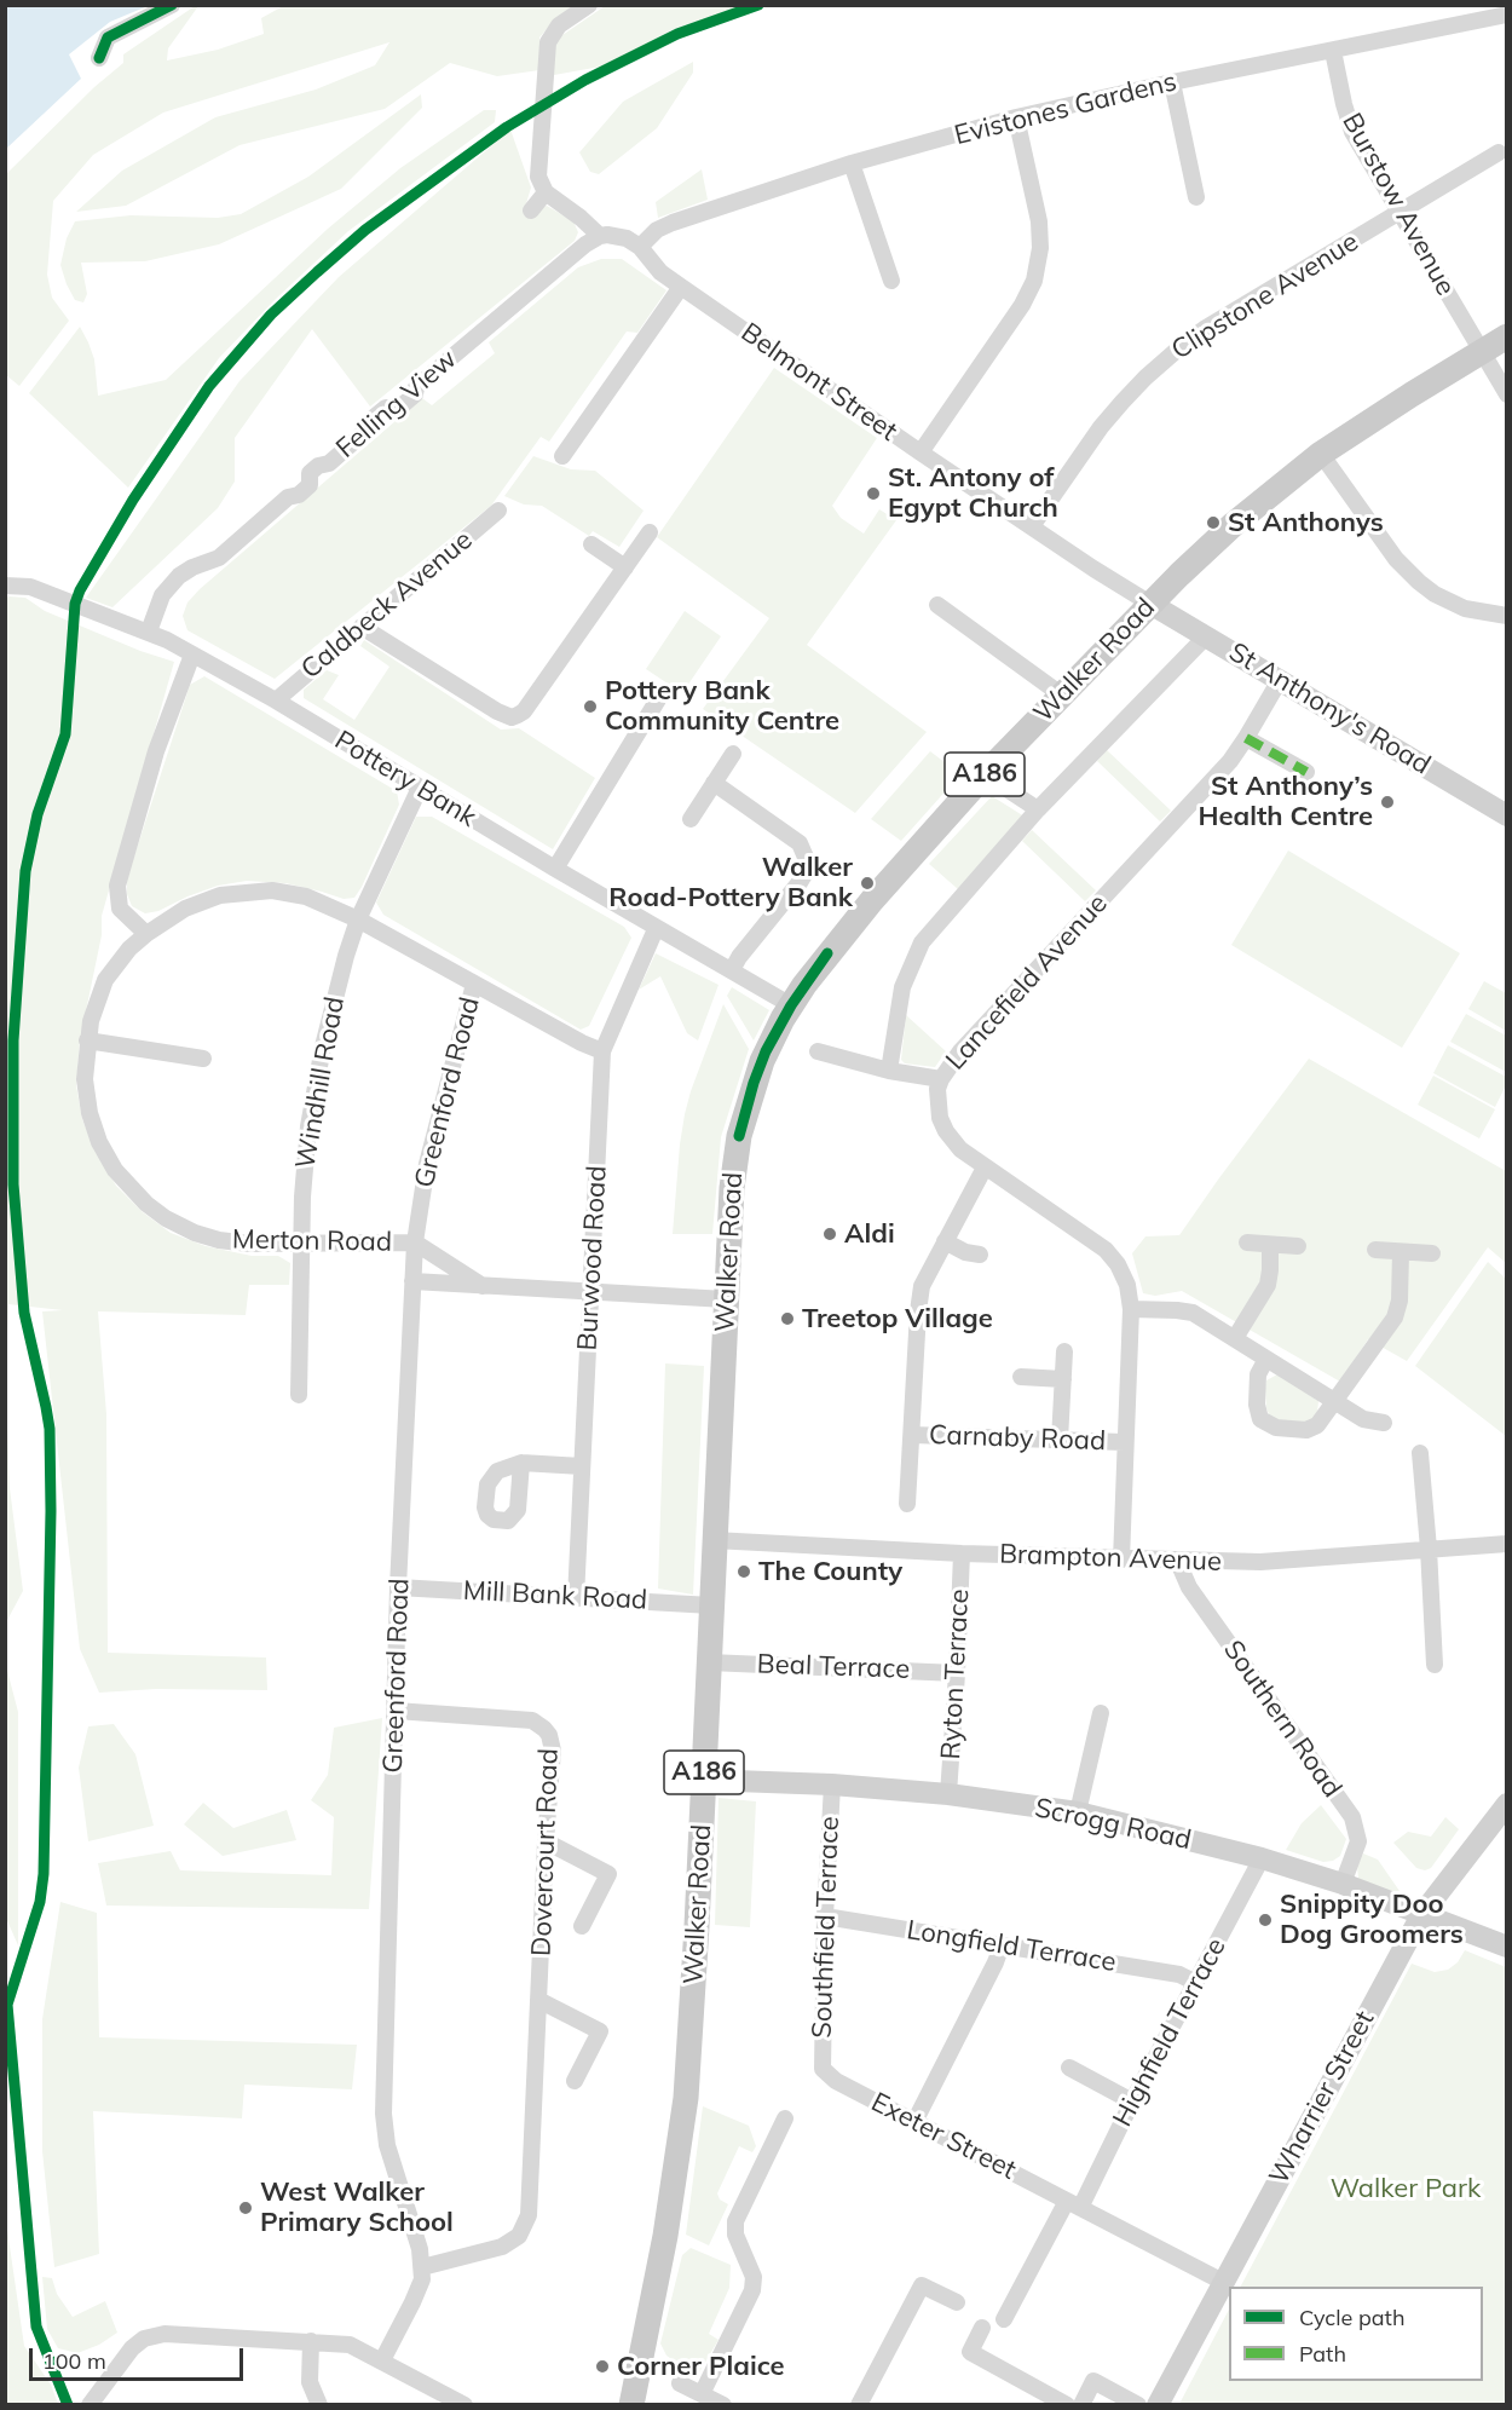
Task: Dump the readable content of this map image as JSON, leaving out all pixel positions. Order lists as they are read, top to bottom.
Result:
{
  "streets": {
    "main road": ["Walker Road", "A186"],
    "street": [
      "Evistones Gardens",
      "Burstow Avenue",
      "Clipstone Avenue",
      "Belmont Street",
      "Felling View",
      "Caldbeck Avenue",
      "St Anthony's Road",
      "Pottery Bank",
      "Lancefield Avenue",
      "Windhill Road",
      "Greenford Road",
      "Merton Road",
      "Burwood Road",
      "Carnaby Road",
      "Brampton Avenue",
      "Mill Bank Road",
      "Beal Terrace",
      "Ryton Terrace",
      "Southern Road",
      "Scrogg Road",
      "Dovercourt Road",
      "Southfield Terrace",
      "Longfield Terrace",
      "Highfield Terrace",
      "Wharrier Street",
      "Exeter Street"
    ]
  },
  "crossings": [
    ["Evistones Gardens", "Burstow Avenue"],
    ["Evistones Gardens", "Belmont Street"],
    ["Burstow Avenue", "Clipstone Avenue"],
    ["Burstow Avenue", "Walker Road"],
    ["Clipstone Avenue", "Belmont Street"],
    ["Belmont Street", "Walker Road"],
    ["Belmont Street", "St Anthony's Road"],
    ["Felling View", "Pottery Bank"],
    ["Caldbeck Avenue", "Pottery Bank"],
    ["Walker Road", "St Anthony's Road"],
    ["Walker Road", "Pottery Bank"],
    ["Walker Road", "Merton Road"],
    ["Walker Road", "Brampton Avenue"],
    ["Walker Road", "Mill Bank Road"],
    ["Walker Road", "Beal Terrace"],
    ["Walker Road", "Scrogg Road"],
    ["St Anthony's Road", "Lancefield Avenue"],
    ["Pottery Bank", "Windhill Road"],
    ["Pottery Bank", "Burwood Road"],
    ["Lancefield Avenue", "Carnaby Road"],
    ["Lancefield Avenue", "Brampton Avenue"],
    ["Windhill Road", "Merton Road"],
    ["Greenford Road", "Merton Road"],
    ["Greenford Road", "Mill Bank Road"],
    ["Greenford Road", "Dovercourt Road"],
    ["Merton Road", "Burwood Road"],
    ["Burwood Road", "Mill Bank Road"],
    ["Brampton Avenue", "Ryton Terrace"],
    ["Brampton Avenue", "Southern Road"],
    ["Beal Terrace", "Ryton Terrace"],
    ["Ryton Terrace", "Scrogg Road"],
    ["Southern Road", "Scrogg Road"],
    ["Scrogg Road", "Southfield Terrace"],
    ["Scrogg Road", "Highfield Terrace"],
    ["Scrogg Road", "Wharrier Street"],
    ["Southfield Terrace", "Longfield Terrace"],
    ["Southfield Terrace", "Exeter Street"],
    ["Longfield Terrace", "Highfield Terrace"],
    ["Highfield Terrace", "Exeter Street"],
    ["Wharrier Street", "Exeter Street"]
  ],
  "parks": ["Walker Park"],
  "places": [
    "St. Antony of Egypt Church",
    "St Anthonys",
    "Pottery Bank Community Centre",
    "St Anthony’s Health Centre",
    "Walker Road-Pottery Bank",
    "Aldi",
    "Treetop Village",
    "The County",
    "Snippity Doo Dog Groomers",
    "West Walker Primary School",
    "Corner Plaice"
  ],
  "legend": ["Cycle path", "Path"],
  "scale_bar": "100 m"
}
